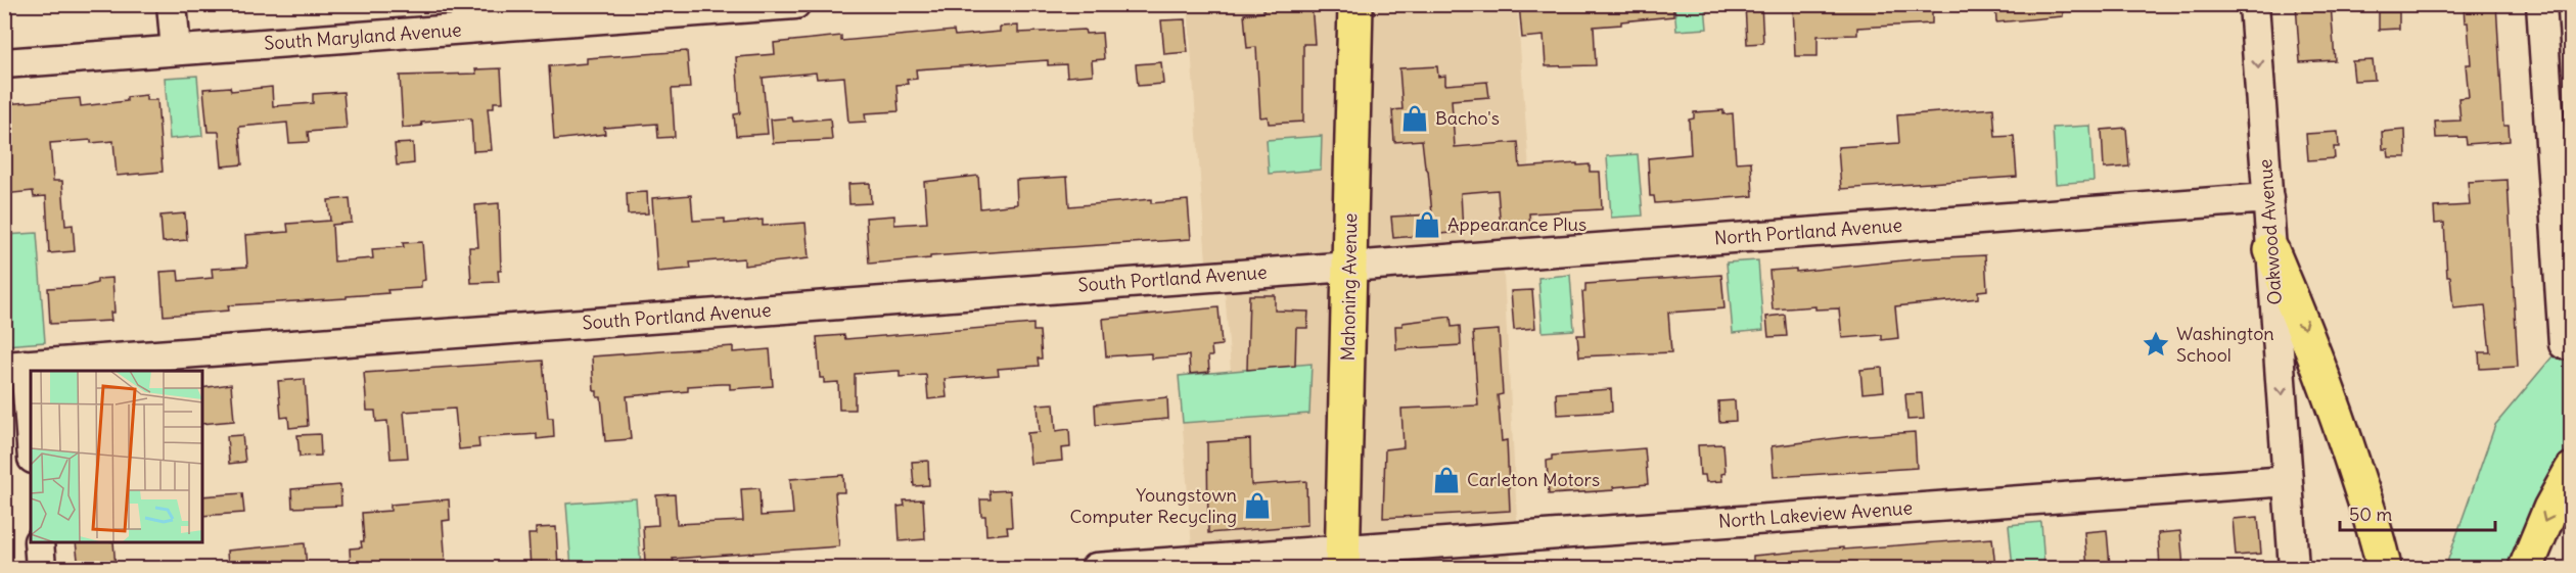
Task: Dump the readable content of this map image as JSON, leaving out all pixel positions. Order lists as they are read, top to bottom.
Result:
{
  "streets": {
    "main road": ["Mahoning Avenue"],
    "street": [
      "South Maryland Avenue",
      "North Portland Avenue",
      "Oakwood Avenue",
      "South Portland Avenue",
      "North Lakeview Avenue"
    ]
  },
  "crossings": [
    ["North Portland Avenue", "Oakwood Avenue"],
    ["North Portland Avenue", "South Portland Avenue"],
    ["North Portland Avenue", "Mahoning Avenue"],
    ["Oakwood Avenue", "North Lakeview Avenue"],
    ["South Portland Avenue", "Mahoning Avenue"],
    ["Mahoning Avenue", "North Lakeview Avenue"]
  ],
  "one_way": ["Oakwood Avenue"],
  "places": {
    "shop": [
      "Bacho's",
      "Appearance Plus",
      "Carleton Motors",
      "Youngstown Computer Recycling"
    ],
    "place": ["Washington School"]
  },
  "scale_bar": "50 m"
}
